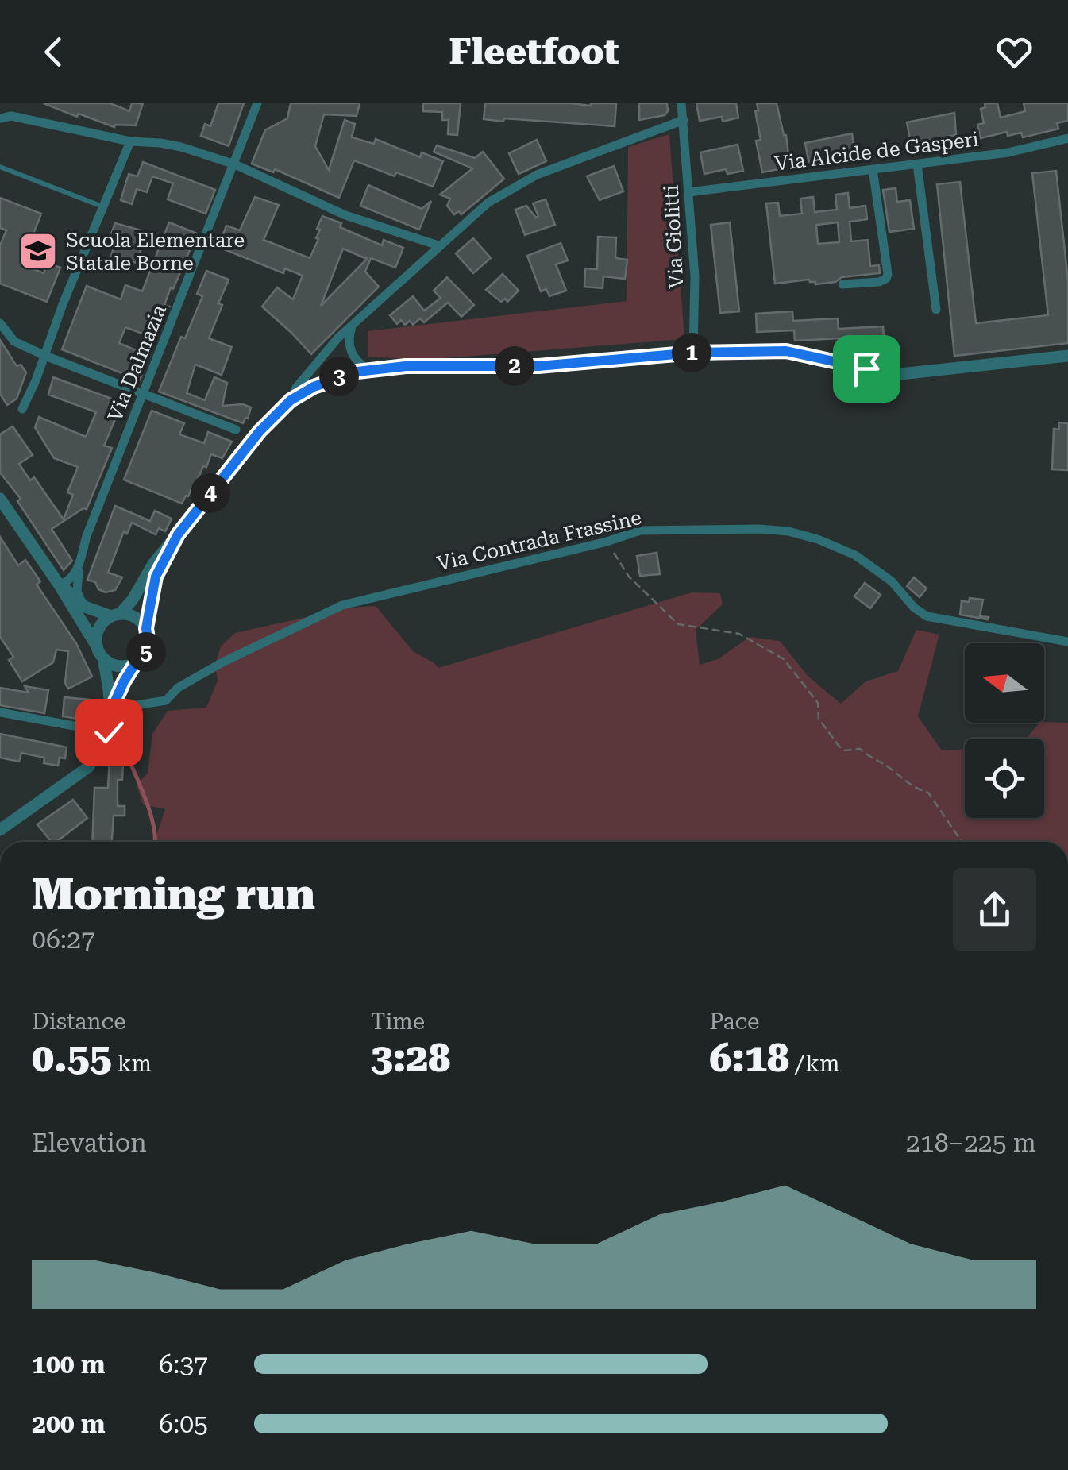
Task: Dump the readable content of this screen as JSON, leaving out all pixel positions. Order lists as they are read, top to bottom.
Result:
{
  "streets": {
    "street": [
      "Via Alcide de Gasperi",
      "Via Giolitti",
      "Via Dalmazia",
      "Via Contrada Frassine"
    ]
  },
  "crossings": [
    ["Via Alcide de Gasperi", "Via Giolitti"]
  ],
  "places": {
    "school or university": ["Scuola Elementare Statale Borne"]
  },
  "north": "left",
  "page": {
    "header": "Fleetfoot",
    "pins": [
      "1",
      "2",
      "3",
      "4",
      "5"
    ],
    "heading": ["Morning run", "06:27"],
    "stats": [
      ["Distance", "0.55 km"],
      ["Time", "3:28"],
      ["Pace", "6:18 /km"]
    ],
    "chart": ["Elevation", "218–225 m"],
    "list": [
      {
        "name": "100 m",
        "note": "6:37"
      },
      {
        "name": "200 m",
        "note": "6:05"
      }
    ]
  }
}
